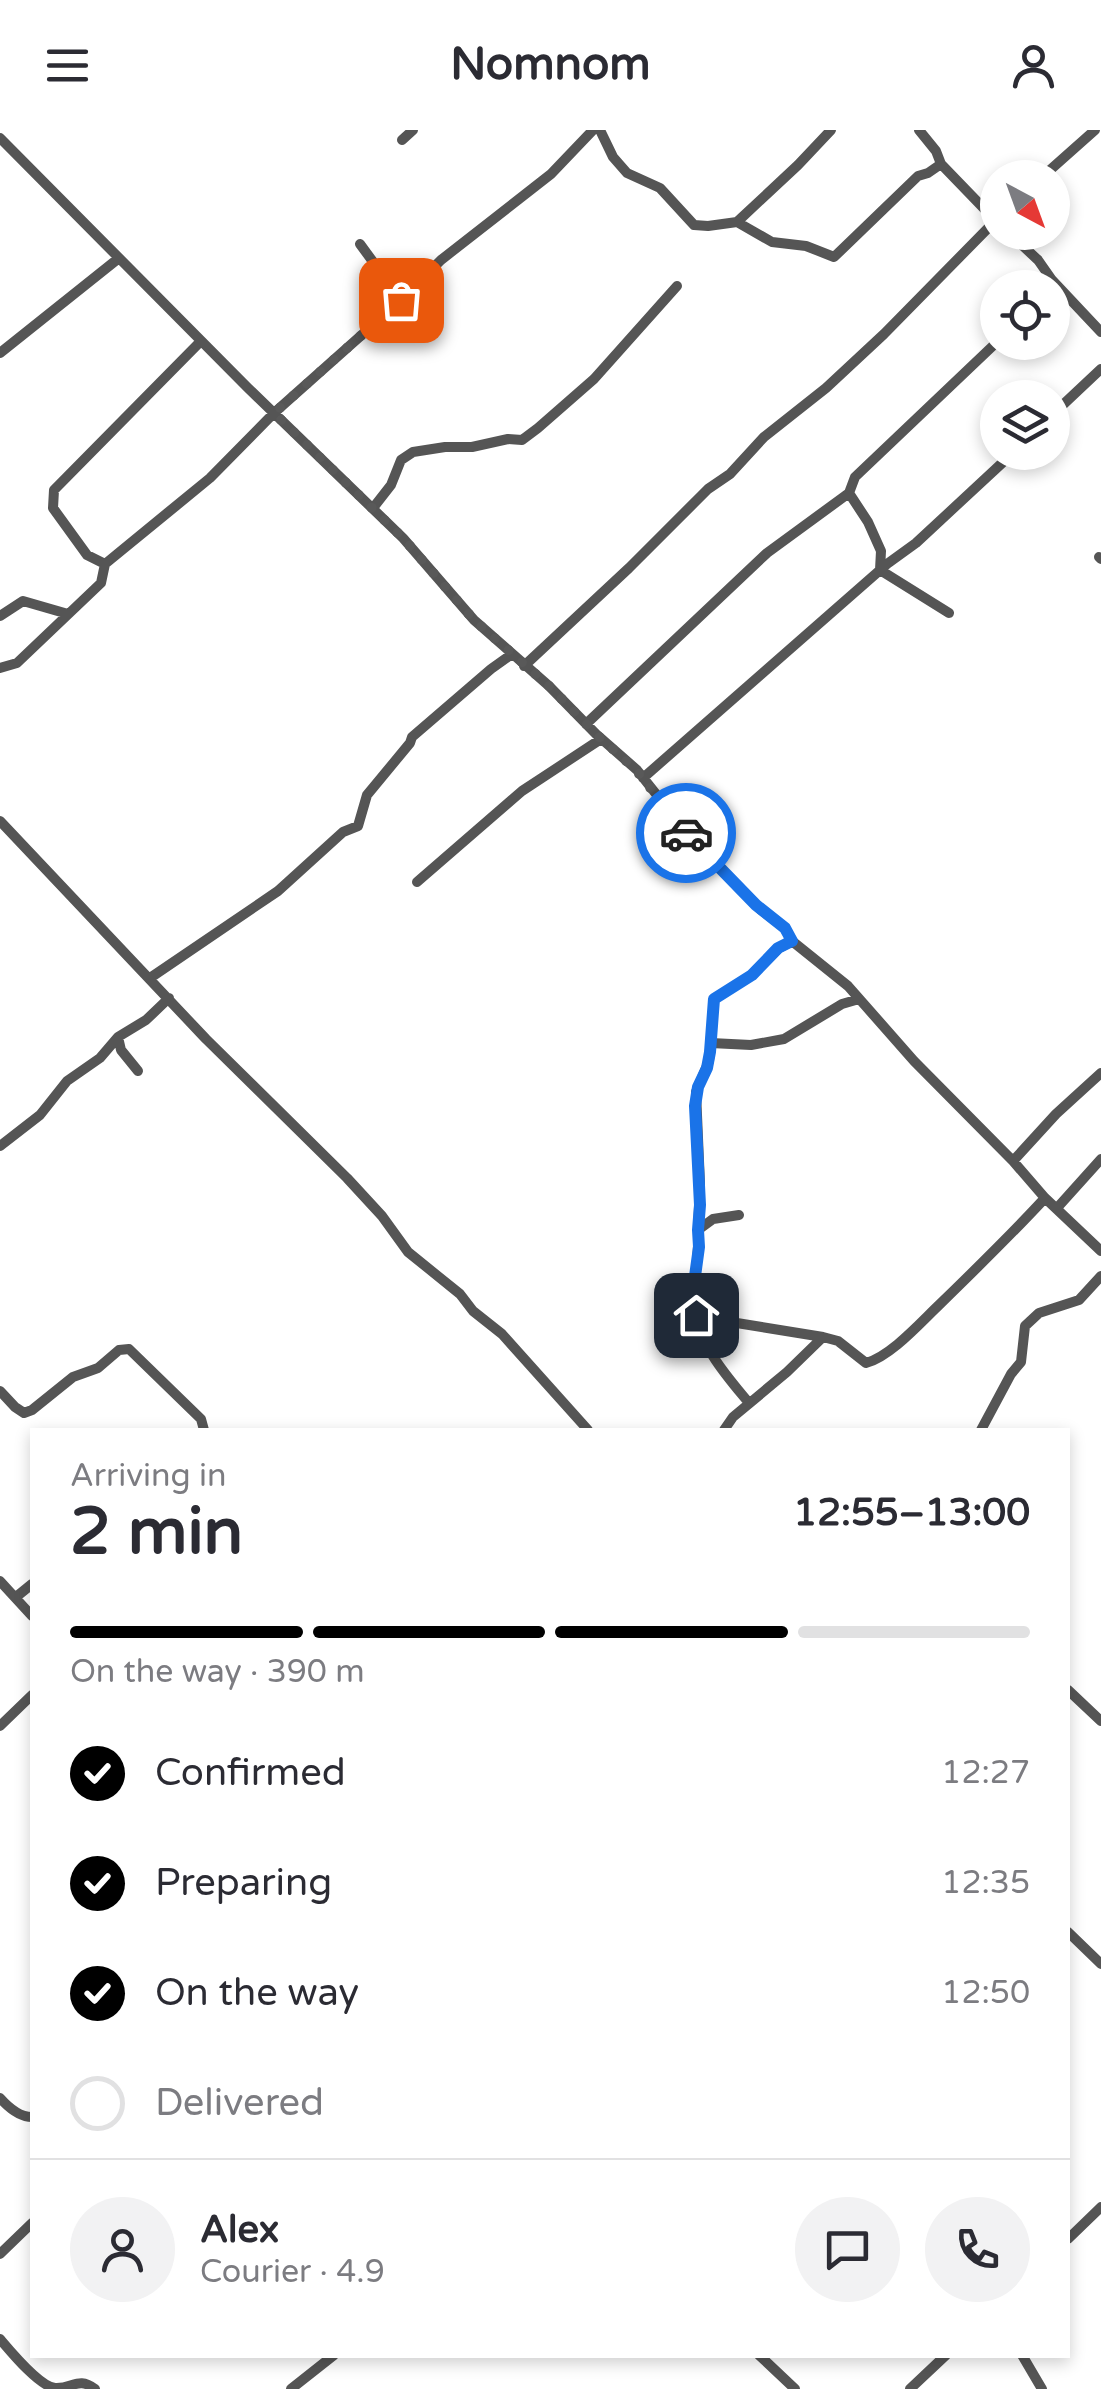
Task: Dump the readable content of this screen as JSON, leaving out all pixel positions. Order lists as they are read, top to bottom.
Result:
{
  "north": "bottom right",
  "page": {
    "header": "Nomnom",
    "heading": ["2 min", "Arriving in", "12:55–13:00"],
    "panel": ["Alex", "Courier · 4.9"],
    "bar": "On the way · 390 m",
    "list": [
      ["Confirmed", "12:27"],
      ["Preparing", "12:35"],
      ["On the way", "12:50"],
      "Delivered"
    ]
  }
}
